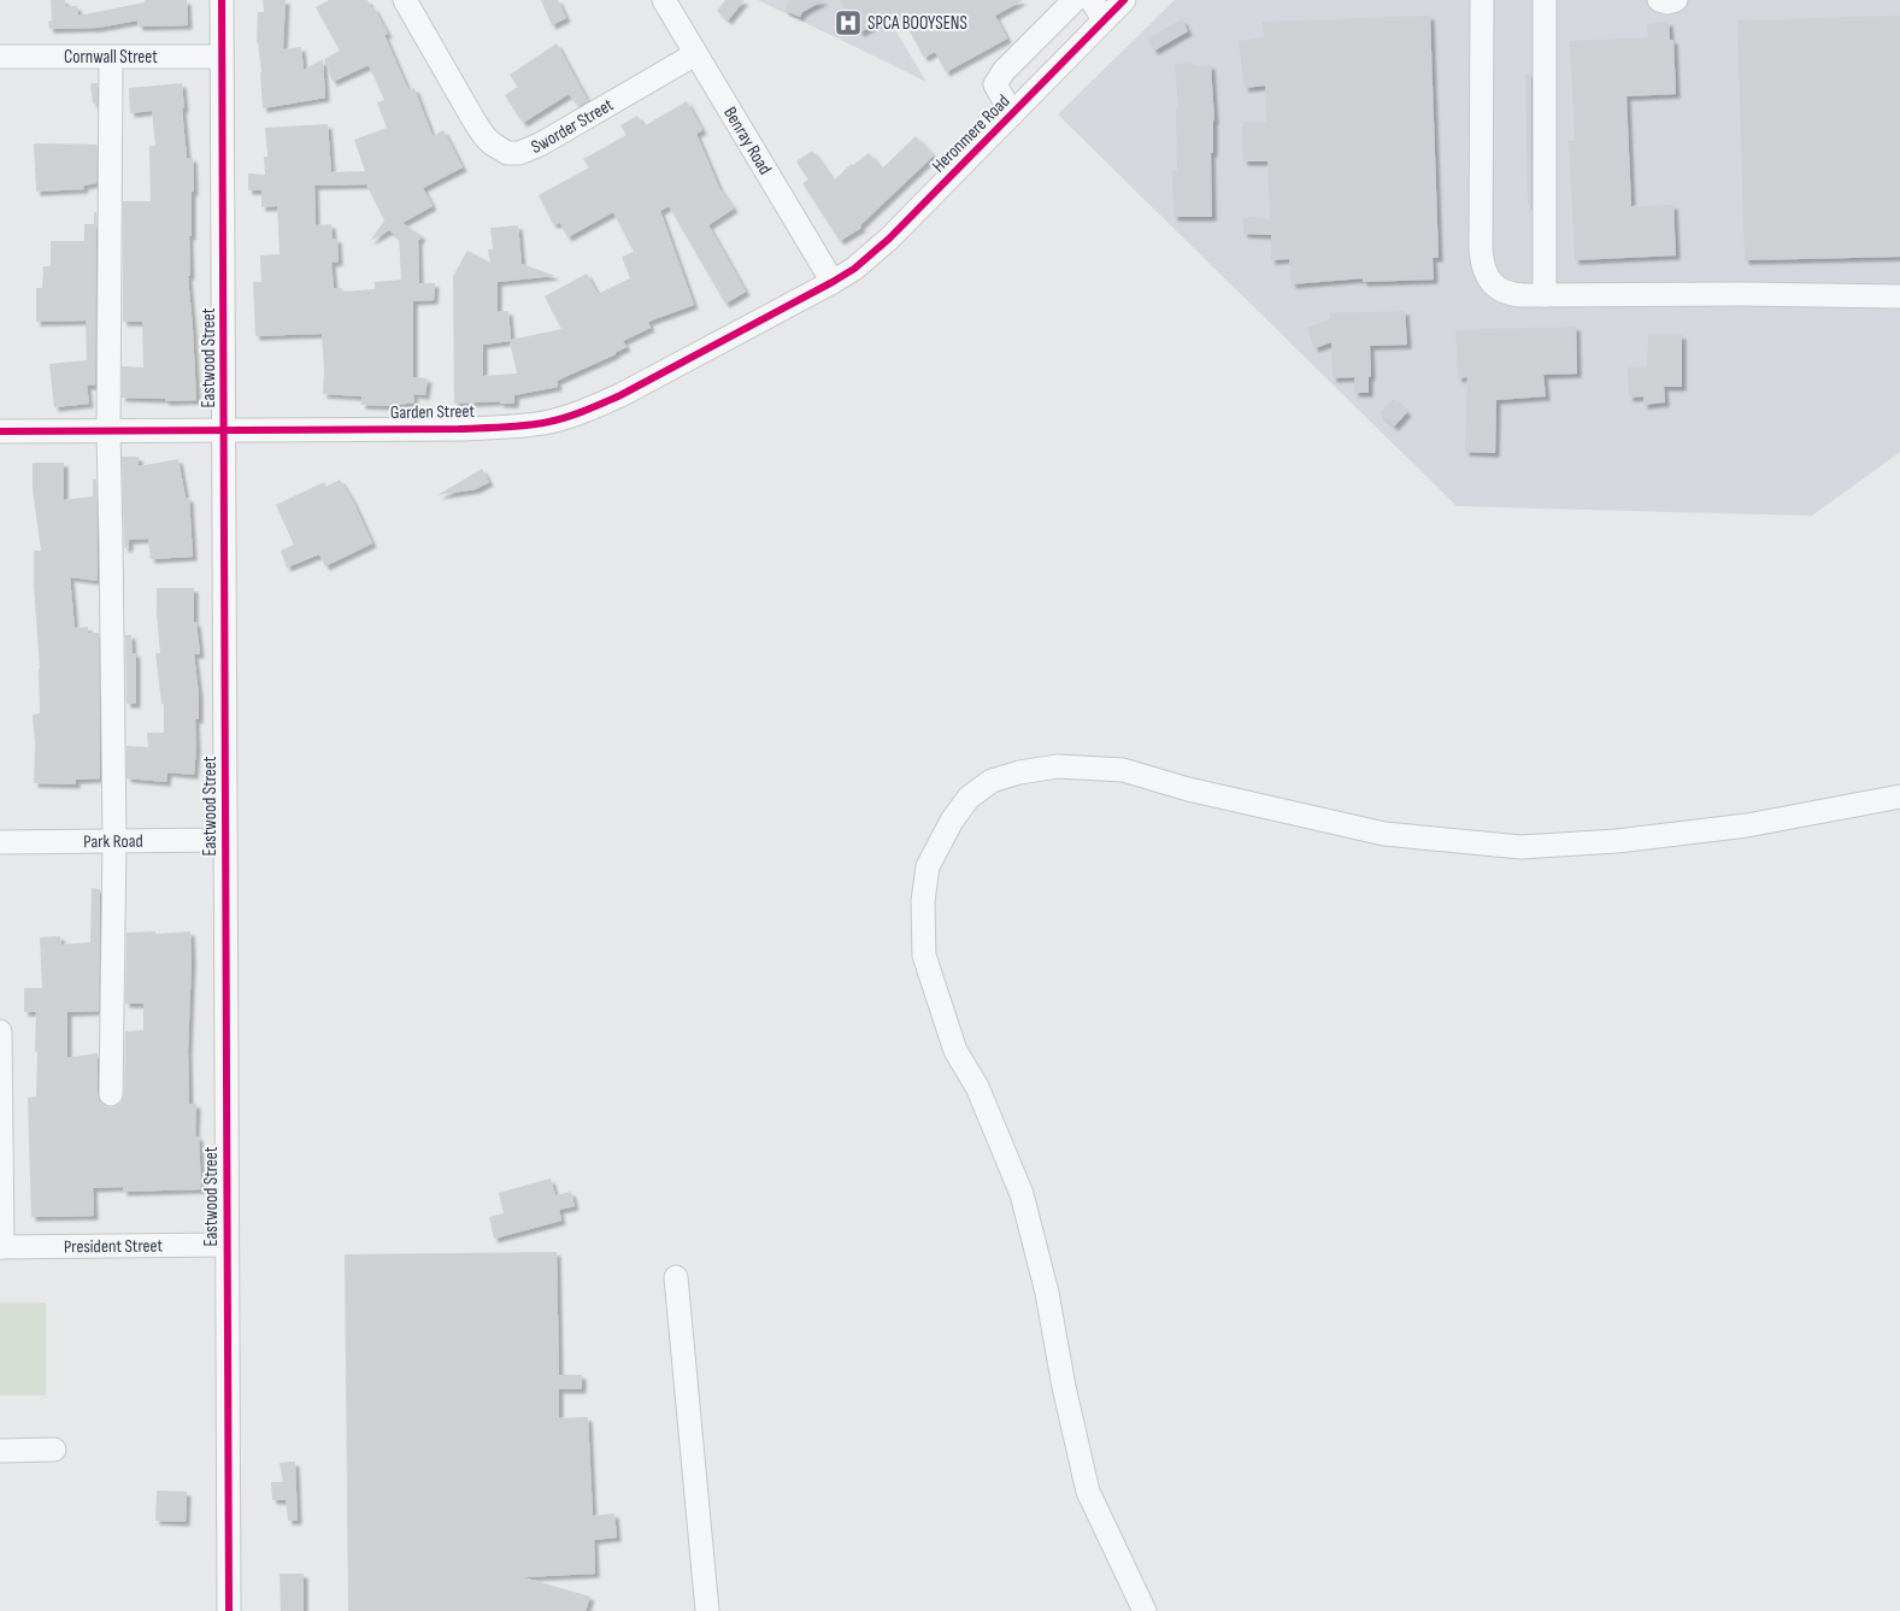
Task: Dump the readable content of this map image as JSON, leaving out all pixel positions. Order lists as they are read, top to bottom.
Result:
{
  "streets": {
    "street": [
      "Cornwall Street",
      "Sworder Street",
      "Heronmere Road",
      "Benray Road",
      "Eastwood Street",
      "Garden Street",
      "Park Road",
      "President Street"
    ]
  },
  "crossings": [
    ["Cornwall Street", "Eastwood Street"],
    ["Sworder Street", "Benray Road"],
    ["Heronmere Road", "Benray Road"],
    ["Heronmere Road", "Garden Street"],
    ["Benray Road", "Garden Street"],
    ["Eastwood Street", "Garden Street"],
    ["Eastwood Street", "Park Road"],
    ["Eastwood Street", "President Street"]
  ],
  "places": {
    "hospital": ["SPCA BOOYSENS"]
  }
}
